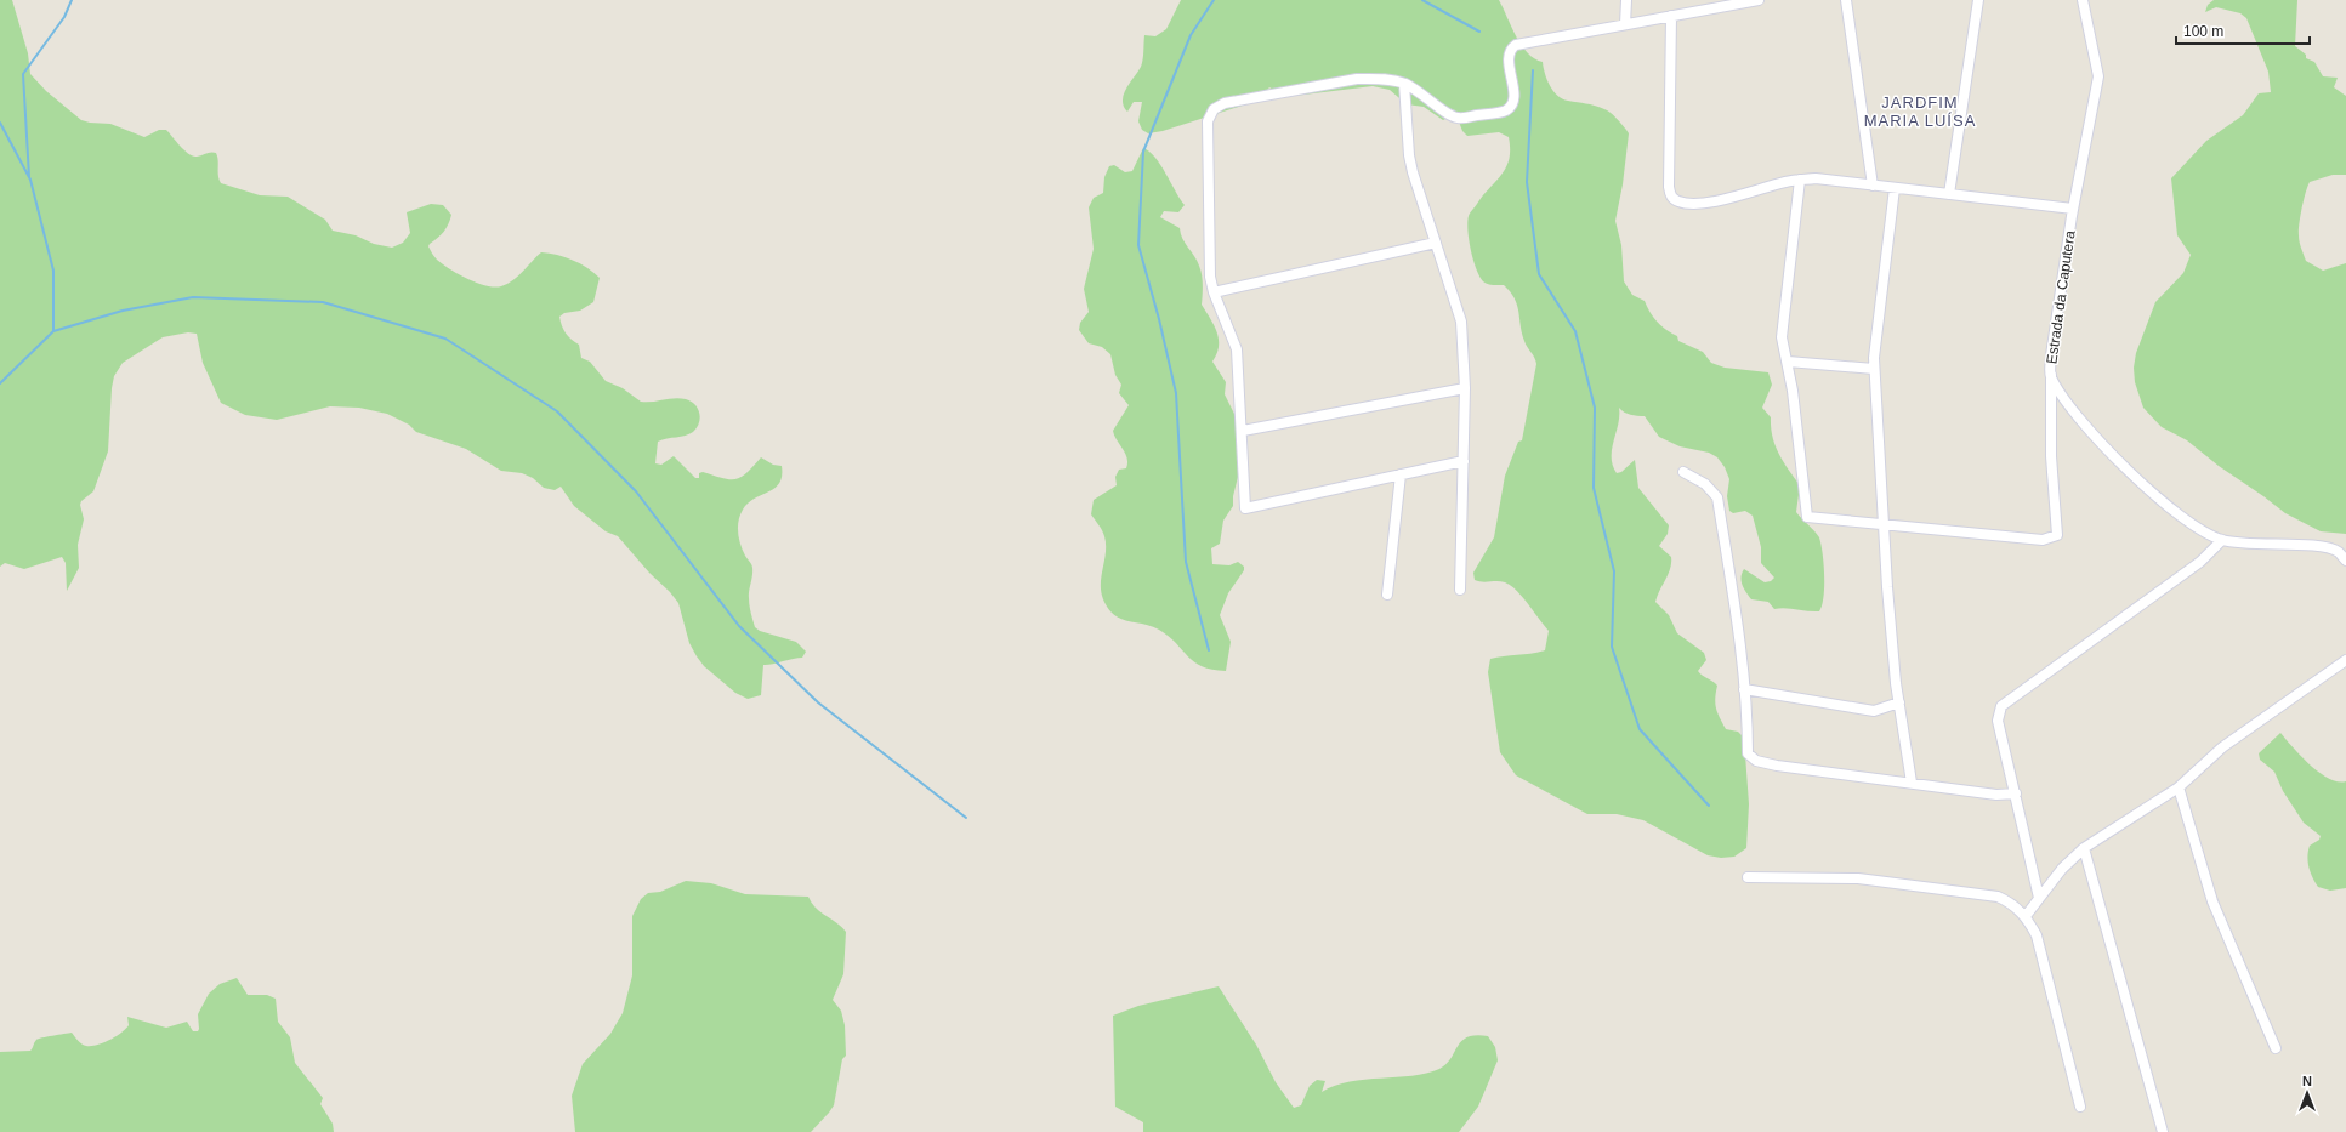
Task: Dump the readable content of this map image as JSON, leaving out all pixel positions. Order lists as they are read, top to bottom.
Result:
{
  "streets": {
    "street": ["Estrada da Caputera"]
  },
  "districts": ["JARDFIM MARIA LUÍSA"],
  "scale_bar": "100 m",
  "north": "top"
}
